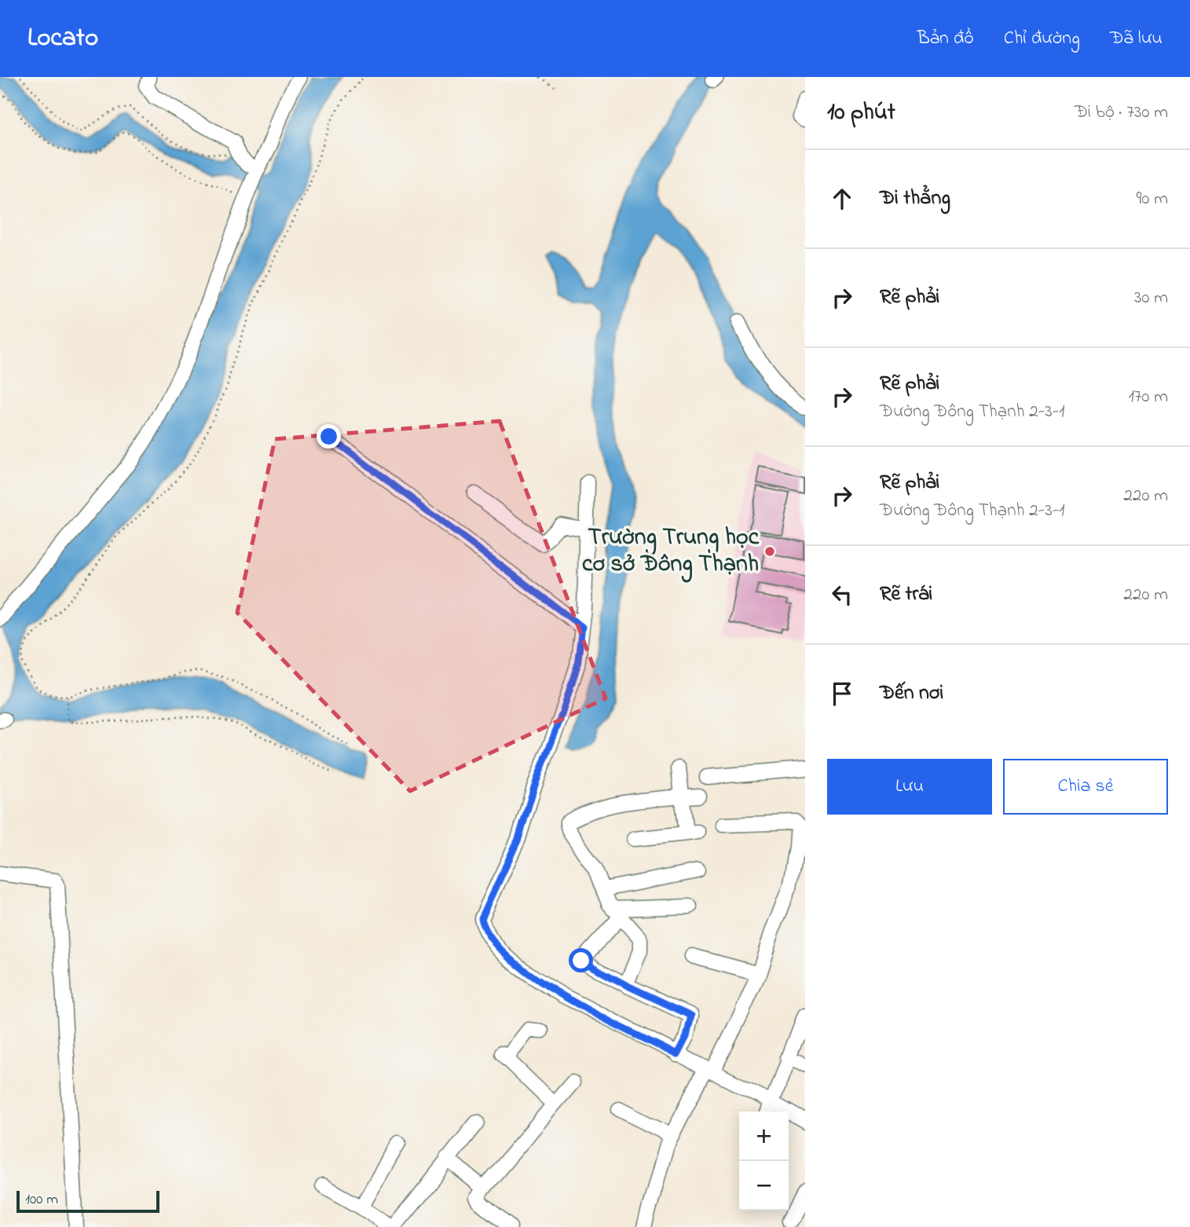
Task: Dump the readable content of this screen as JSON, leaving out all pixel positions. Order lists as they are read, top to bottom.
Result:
{
  "places": ["Trường Trung học cơ sở Đông Thạnh"],
  "scale_bar": "100 m",
  "page": {
    "header": "Locato",
    "nav": ["Bản đồ", "Chỉ đường", "Đã lưu"],
    "heading": ["10 phút", "Đi bộ · 730 m"],
    "list": [
      ["Đi thẳng", "90 m"],
      ["Rẽ phải", "30 m"],
      ["Rẽ phải", "Đường Đông Thạnh 2-3-1", "170 m"],
      ["Rẽ phải", "Đường Đông Thạnh 2-3-1", "220 m"],
      ["Rẽ trái", "220 m"],
      "Đến nơi"
    ],
    "buttons": ["Lưu", "Chia sẻ"],
    "map_buttons": ["+", "−"],
    "scale": "100 m"
  }
}
